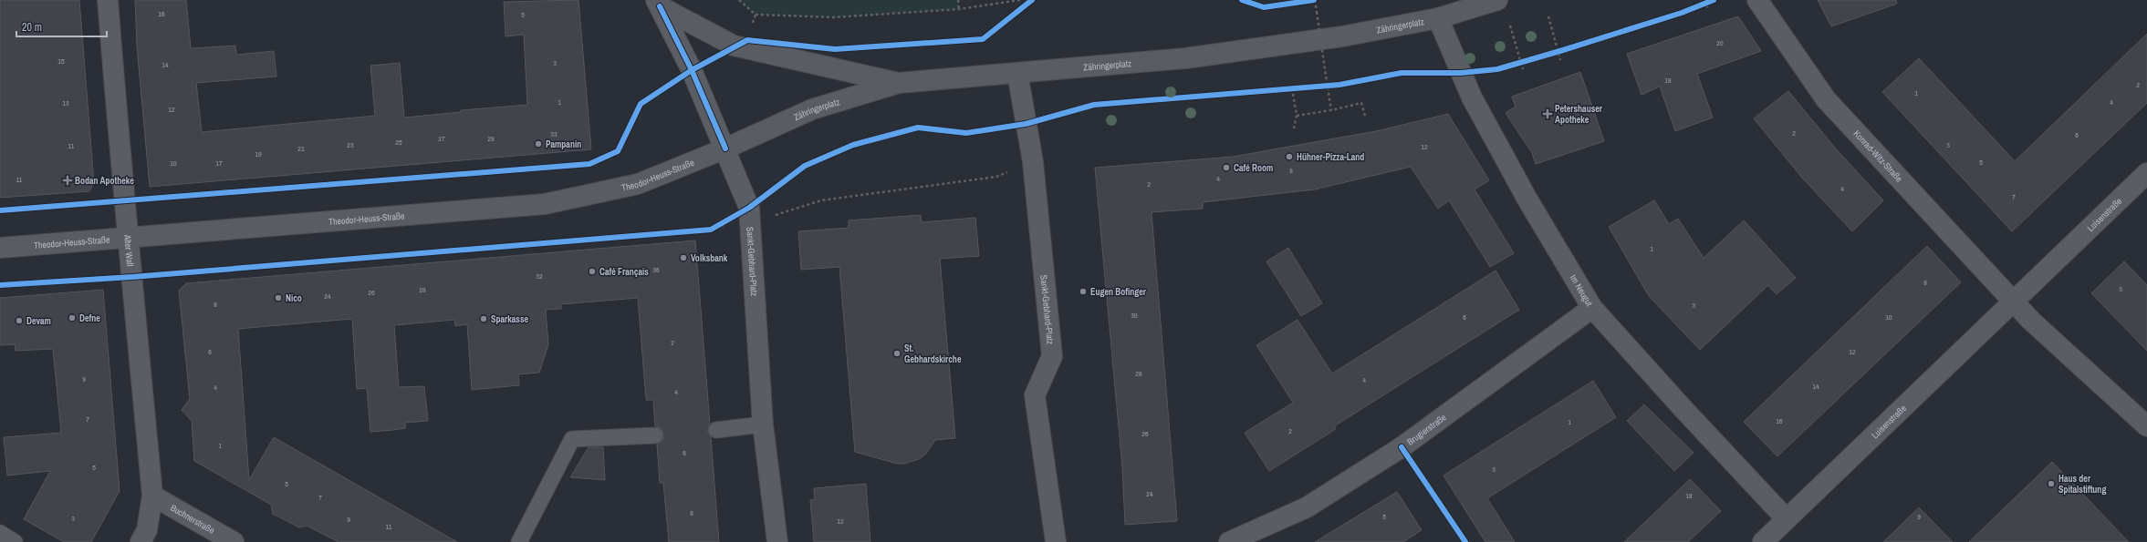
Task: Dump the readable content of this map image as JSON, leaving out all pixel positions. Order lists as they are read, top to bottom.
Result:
{
  "streets": {
    "main road": ["Zähringerplatz", "Theodor-Heuss-Straße"],
    "street": [
      "Konrad-Witz-Straße",
      "Luisenstraße",
      "Alter Wall",
      "Sankt-Gebhard-Platz",
      "Im Neugut",
      "Brugierstraße",
      "Buchnerstraße"
    ]
  },
  "crossings": [
    ["Zähringerplatz", "Theodor-Heuss-Straße"],
    ["Zähringerplatz", "Sankt-Gebhard-Platz"],
    ["Zähringerplatz", "Im Neugut"],
    ["Konrad-Witz-Straße", "Luisenstraße"],
    ["Theodor-Heuss-Straße", "Alter Wall"],
    ["Theodor-Heuss-Straße", "Sankt-Gebhard-Platz"],
    ["Luisenstraße", "Im Neugut"],
    ["Alter Wall", "Buchnerstraße"],
    ["Im Neugut", "Brugierstraße"]
  ],
  "places": {
    "health": ["Petershauser Apotheke", "Bodan Apotheke"],
    "other": [
      "Pampanin",
      "Hühner-Pizza-Land",
      "Café Room",
      "Volksbank",
      "Café Français",
      "Eugen Bofinger",
      "Nico",
      "Defne",
      "Sparkasse",
      "Devam",
      "St. Gebhardskirche",
      "Haus der Spitalstiftung"
    ]
  },
  "house_numbers": [
    "16",
    "5",
    "20",
    "15",
    "3",
    "14",
    "18",
    "2",
    "1",
    "1",
    "4",
    "13",
    "12",
    "2",
    "33",
    "6",
    "27",
    "29",
    "25",
    "23",
    "3",
    "11",
    "12",
    "21",
    "19",
    "5",
    "10",
    "17",
    "8",
    "4",
    "11",
    "2",
    "4",
    "7",
    "1",
    "36",
    "32",
    "8",
    "3",
    "28",
    "26",
    "24",
    "8",
    "3",
    "30",
    "6",
    "10",
    "2",
    "6",
    "12",
    "28",
    "9",
    "4",
    "14",
    "4",
    "4",
    "7",
    "16",
    "1",
    "2",
    "26",
    "1",
    "6",
    "5",
    "3",
    "5",
    "24",
    "18",
    "7",
    "8",
    "5",
    "9",
    "3",
    "9",
    "12",
    "11"
  ],
  "scale_bar": "20 m"
}
